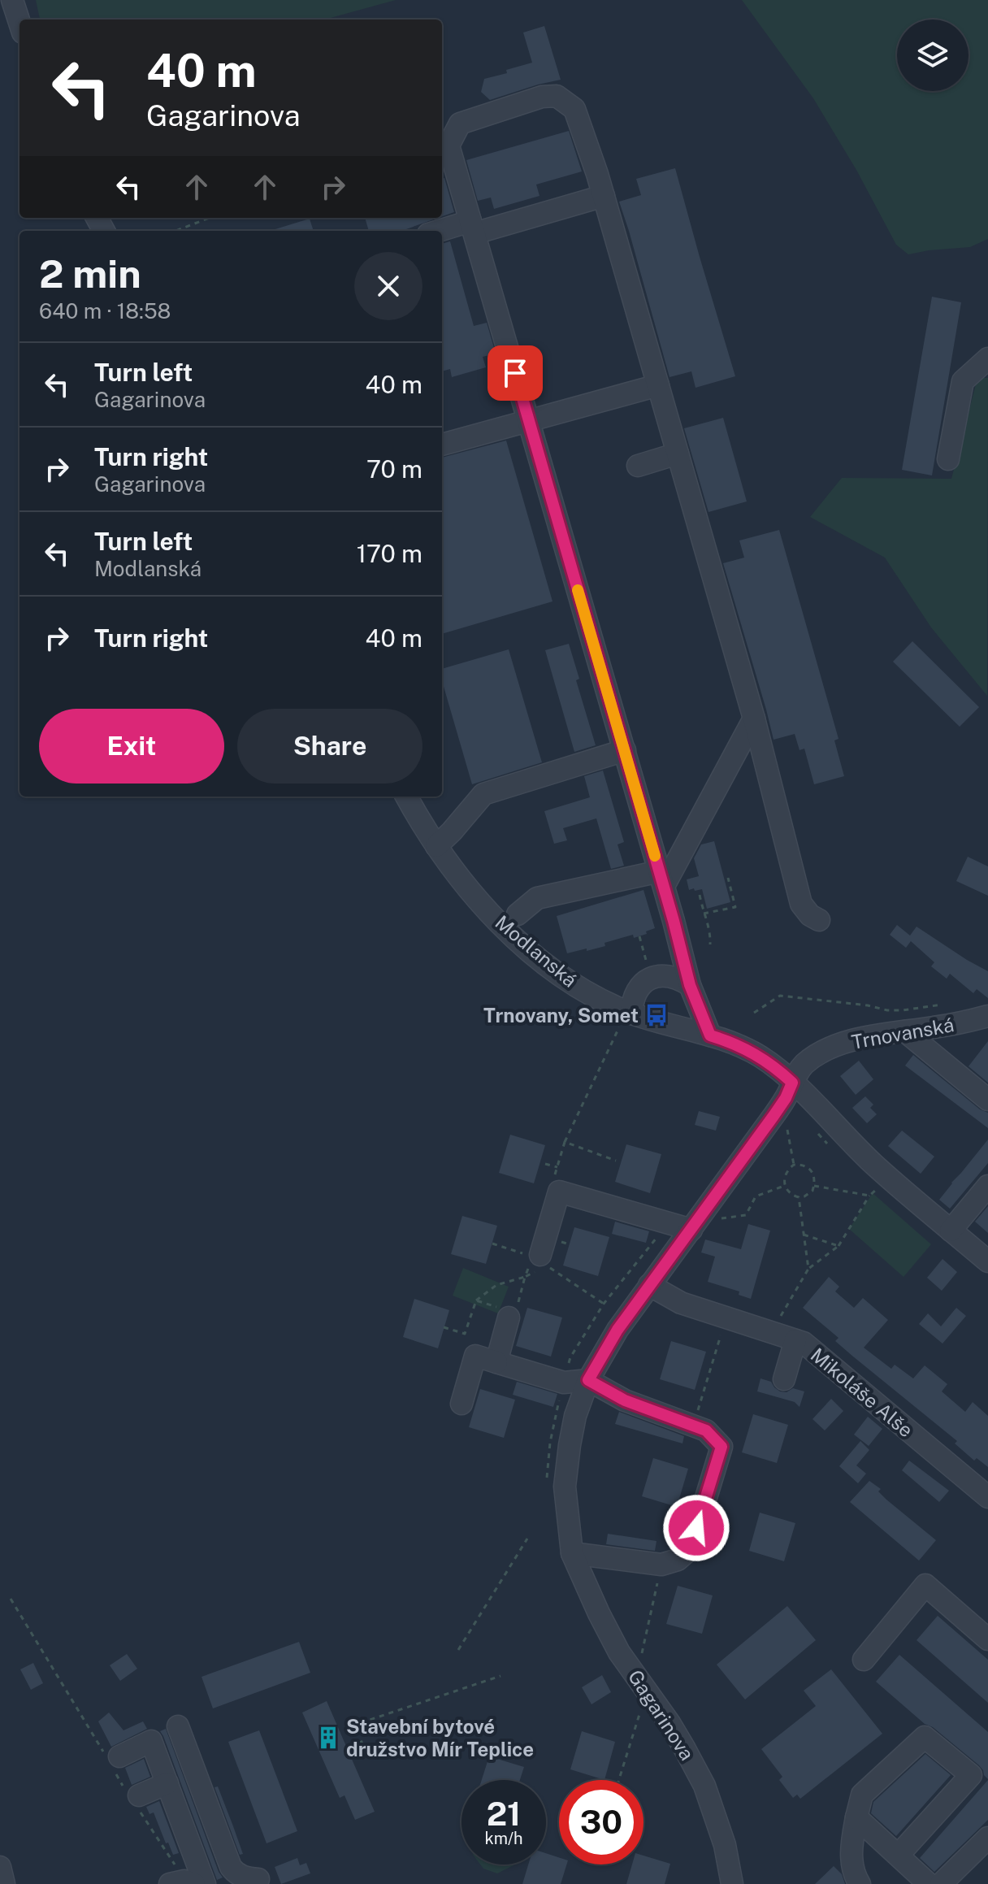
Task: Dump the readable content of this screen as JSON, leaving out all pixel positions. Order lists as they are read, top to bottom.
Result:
{
  "streets": {
    "street": [
      "Modlanská",
      "Trnovanská",
      "Mikoláše Alše",
      "Gagarinova"
    ]
  },
  "crossings": [
    ["Modlanská", "Trnovanská"],
    ["Modlanská", "Gagarinova"],
    ["Trnovanská", "Gagarinova"],
    ["Mikoláše Alše", "Gagarinova"]
  ],
  "places": {
    "bus stop": ["Trnovany, Somet"],
    "building": ["Stavební bytové družstvo Mír Teplice"]
  },
  "page": {
    "turn": ["40 m", "Gagarinova"],
    "heading": ["2 min", "640 m · 18:58"],
    "list": [
      {
        "name": "Turn left",
        "note": "Gagarinova",
        "value": "40 m"
      },
      {
        "name": "Turn right",
        "note": "Gagarinova",
        "value": "70 m"
      },
      {
        "name": "Turn left",
        "note": "Modlanská",
        "value": "170 m"
      },
      {
        "name": "Turn right",
        "value": "40 m"
      }
    ],
    "buttons": ["Exit", "Share"],
    "speed": "21 km/h",
    "limit": "30"
  }
}
